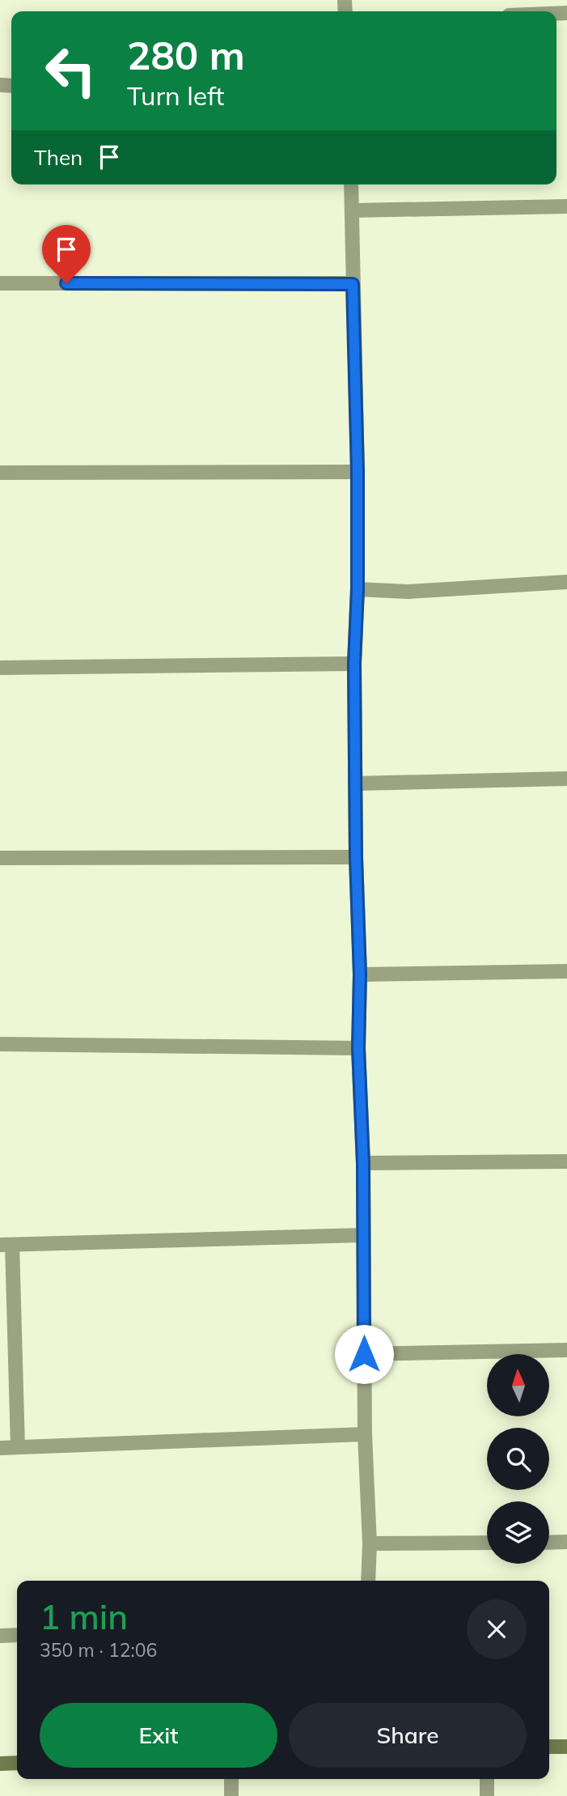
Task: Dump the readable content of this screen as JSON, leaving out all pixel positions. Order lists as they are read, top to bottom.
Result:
{
  "north": "top",
  "page": {
    "turn": ["280 m", "Turn left"],
    "then": "Then",
    "heading": ["1 min", "350 m · 12:06"],
    "buttons": ["Exit", "Share"]
  }
}
